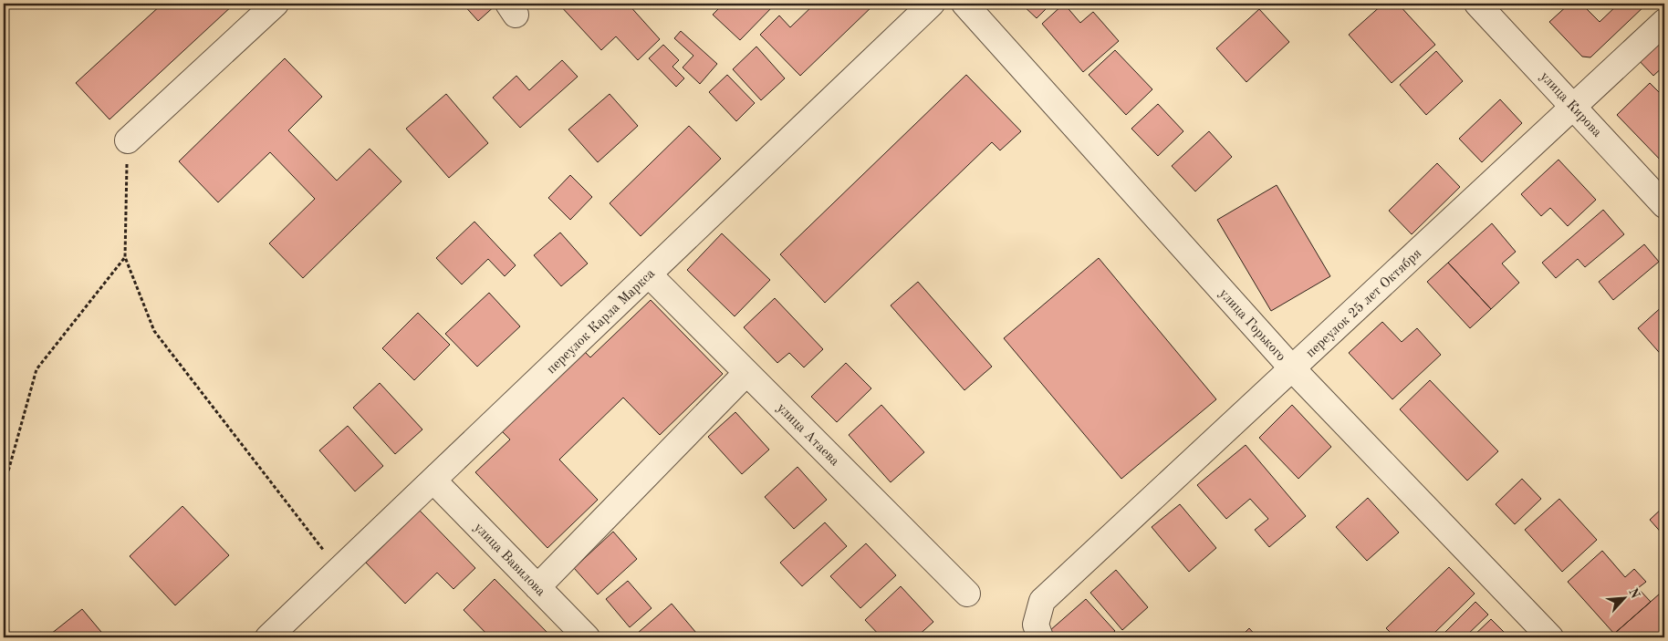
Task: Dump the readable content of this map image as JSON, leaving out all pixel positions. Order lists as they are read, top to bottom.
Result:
{
  "streets": {
    "street": [
      "улица Кирова",
      "переулок 25 лет Октября",
      "переулок Карла Маркса",
      "улица Горького",
      "улица Атаева",
      "улица Вавилова"
    ]
  },
  "crossings": [
    ["улица Кирова", "переулок 25 лет Октября"],
    ["переулок 25 лет Октября", "улица Горького"],
    ["переулок Карла Маркса", "улица Атаева"],
    ["переулок Карла Маркса", "улица Вавилова"]
  ],
  "north": "top right"
}
